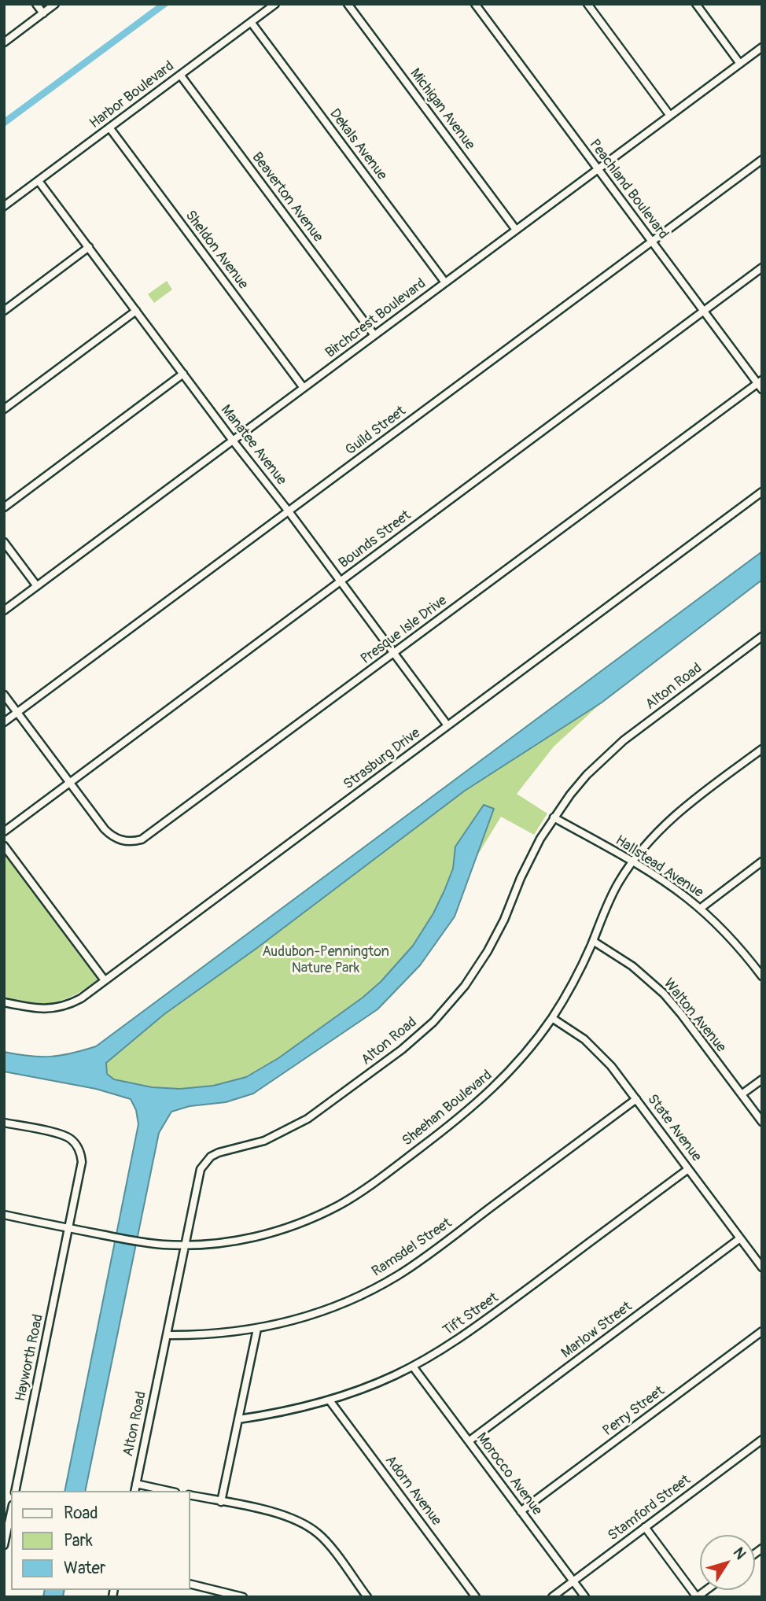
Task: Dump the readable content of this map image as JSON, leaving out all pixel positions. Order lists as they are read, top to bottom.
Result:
{
  "streets": {
    "street": [
      "Harbor Boulevard",
      "Michigan Avenue",
      "Dekals Avenue",
      "Peachland Boulevard",
      "Beaverton Avenue",
      "Sheldon Avenue",
      "Birchcrest Boulevard",
      "Guild Street",
      "Manatee Avenue",
      "Bounds Street",
      "Presque Isle Drive",
      "Alton Road",
      "Strasburg Drive",
      "Hallstead Avenue",
      "Walton Avenue",
      "Sheehan Boulevard",
      "State Avenue",
      "Ramsdel Street",
      "Tift Street",
      "Marlow Street",
      "Hayworth Road",
      "Perry Street",
      "Morocco Avenue",
      "Adorn Avenue",
      "Stamford Street"
    ]
  },
  "crossings": [
    ["Harbor Boulevard", "Dekals Avenue"],
    ["Harbor Boulevard", "Beaverton Avenue"],
    ["Harbor Boulevard", "Sheldon Avenue"],
    ["Harbor Boulevard", "Manatee Avenue"],
    ["Michigan Avenue", "Birchcrest Boulevard"],
    ["Dekals Avenue", "Birchcrest Boulevard"],
    ["Peachland Boulevard", "Birchcrest Boulevard"],
    ["Peachland Boulevard", "Guild Street"],
    ["Peachland Boulevard", "Bounds Street"],
    ["Peachland Boulevard", "Presque Isle Drive"],
    ["Beaverton Avenue", "Birchcrest Boulevard"],
    ["Sheldon Avenue", "Birchcrest Boulevard"],
    ["Birchcrest Boulevard", "Manatee Avenue"],
    ["Guild Street", "Manatee Avenue"],
    ["Guild Street", "Presque Isle Drive"],
    ["Manatee Avenue", "Bounds Street"],
    ["Manatee Avenue", "Presque Isle Drive"],
    ["Manatee Avenue", "Strasburg Drive"],
    ["Bounds Street", "Presque Isle Drive"],
    ["Alton Road", "Hallstead Avenue"],
    ["Alton Road", "Sheehan Boulevard"],
    ["Alton Road", "Ramsdel Street"],
    ["Hallstead Avenue", "Sheehan Boulevard"],
    ["Walton Avenue", "Sheehan Boulevard"],
    ["Sheehan Boulevard", "State Avenue"],
    ["Sheehan Boulevard", "Hayworth Road"],
    ["State Avenue", "Ramsdel Street"],
    ["State Avenue", "Tift Street"],
    ["State Avenue", "Marlow Street"],
    ["Tift Street", "Morocco Avenue"],
    ["Tift Street", "Adorn Avenue"],
    ["Marlow Street", "Morocco Avenue"],
    ["Perry Street", "Morocco Avenue"],
    ["Morocco Avenue", "Stamford Street"]
  ],
  "parks": ["Audubon-Pennington Nature Park"],
  "legend": ["Road", "Park", "Water"],
  "north": "top right"
}
